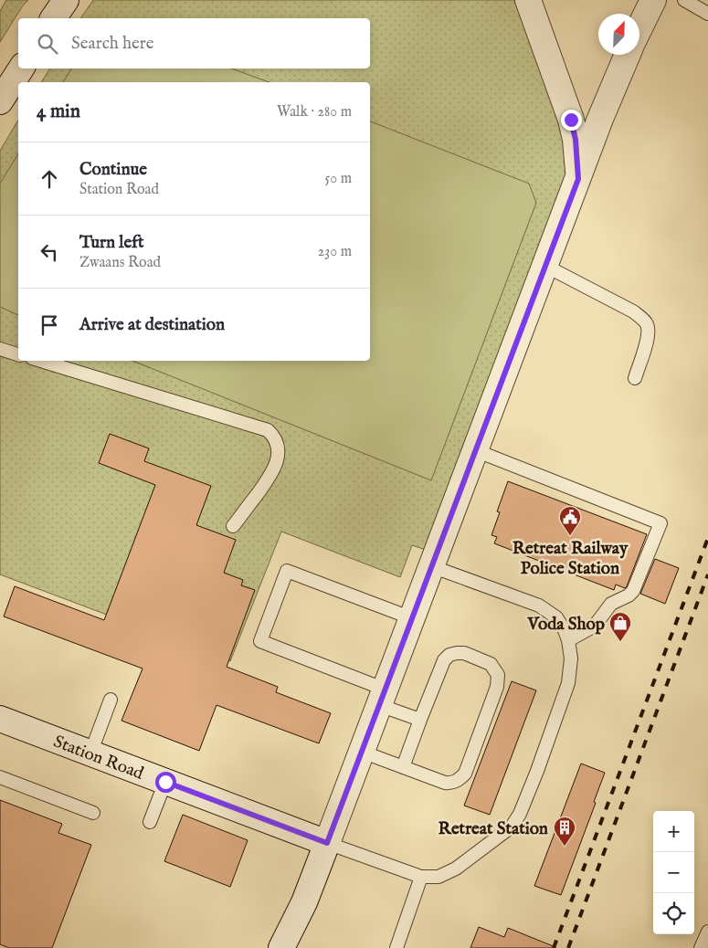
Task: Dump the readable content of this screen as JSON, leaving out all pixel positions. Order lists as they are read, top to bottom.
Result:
{
  "streets": {
    "street": ["Station Road"]
  },
  "places": {
    "public building": ["Retreat Railway Police Station"],
    "shop": ["Voda Shop"],
    "building": ["Retreat Station"]
  },
  "north": "top right",
  "page": {
    "search": "Search here",
    "heading": ["4 min", "Walk · 280 m"],
    "list": [
      ["Continue", "Station Road", "50 m"],
      ["Turn left", "Zwaans Road", "230 m"],
      "Arrive at destination"
    ],
    "map_buttons": ["+", "−"]
  }
}
